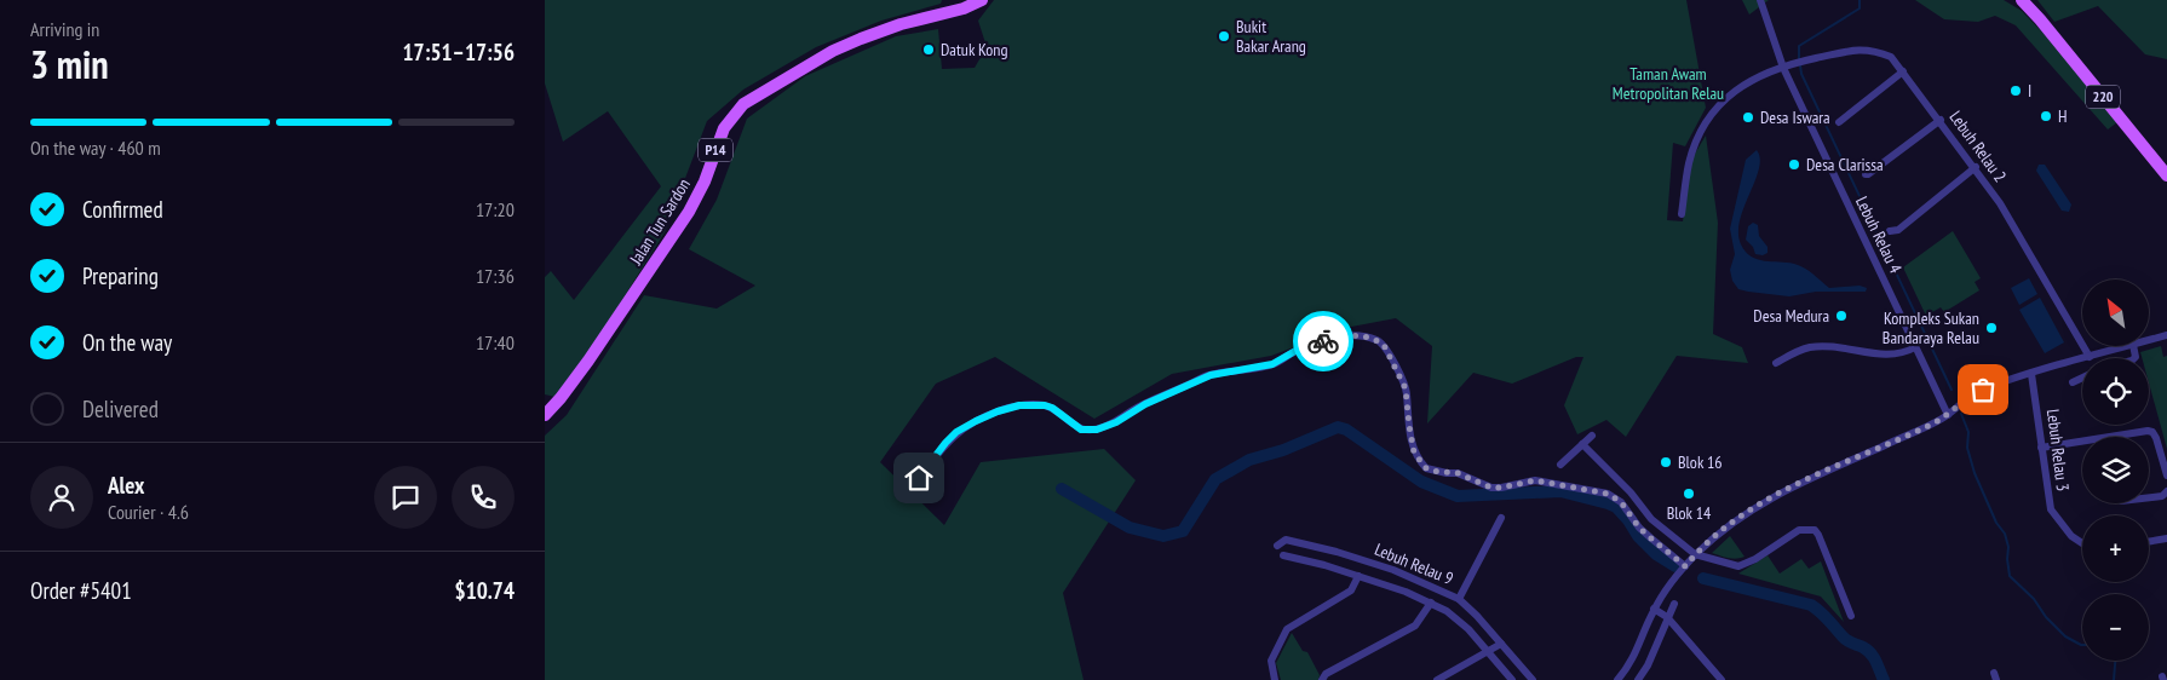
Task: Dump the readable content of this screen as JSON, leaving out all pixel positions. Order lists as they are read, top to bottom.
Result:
{
  "streets": {
    "main road": ["220", "P14", "Jalan Tun Sardon"],
    "street": [
      "Lebuh Relau 2",
      "Lebuh Relau 4",
      "Lebuh Relau 3",
      "Lebuh Relau 9"
    ]
  },
  "crossings": [
    ["Lebuh Relau 2", "Lebuh Relau 4"]
  ],
  "parks": ["Taman Awam Metropolitan Relau"],
  "places": [
    "Bukit Bakar Arang",
    "Datuk Kong",
    "I",
    "H",
    "Desa Iswara",
    "Desa Clarissa",
    "Desa Medura",
    "Kompleks Sukan Bandaraya Relau",
    "Blok 16",
    "Blok 14"
  ],
  "north": "top left",
  "page": {
    "heading": ["3 min", "Arriving in", "17:51–17:56"],
    "panel": [
      "Alex",
      "Courier · 4.6",
      "Order #5401",
      "$10.74"
    ],
    "bar": "On the way · 460 m",
    "list": [
      ["Confirmed", "17:20"],
      ["Preparing", "17:36"],
      ["On the way", "17:40"],
      "Delivered"
    ],
    "map_buttons": ["+", "−"]
  }
}
